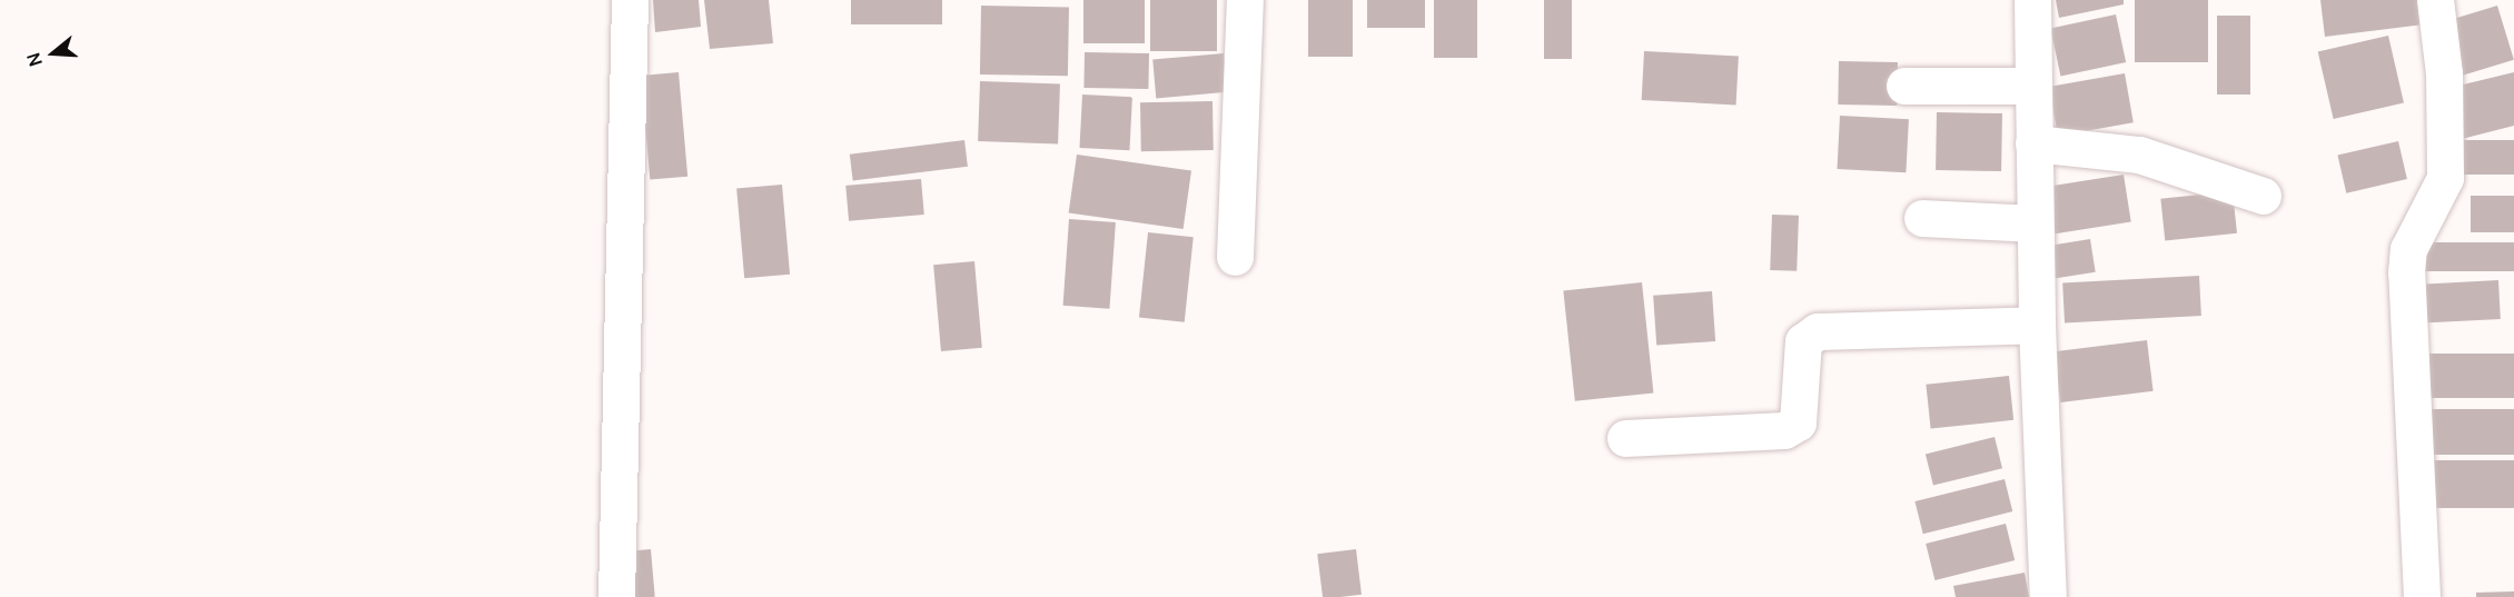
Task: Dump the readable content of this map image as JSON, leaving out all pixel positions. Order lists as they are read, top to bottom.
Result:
{
  "north": "left"
}
